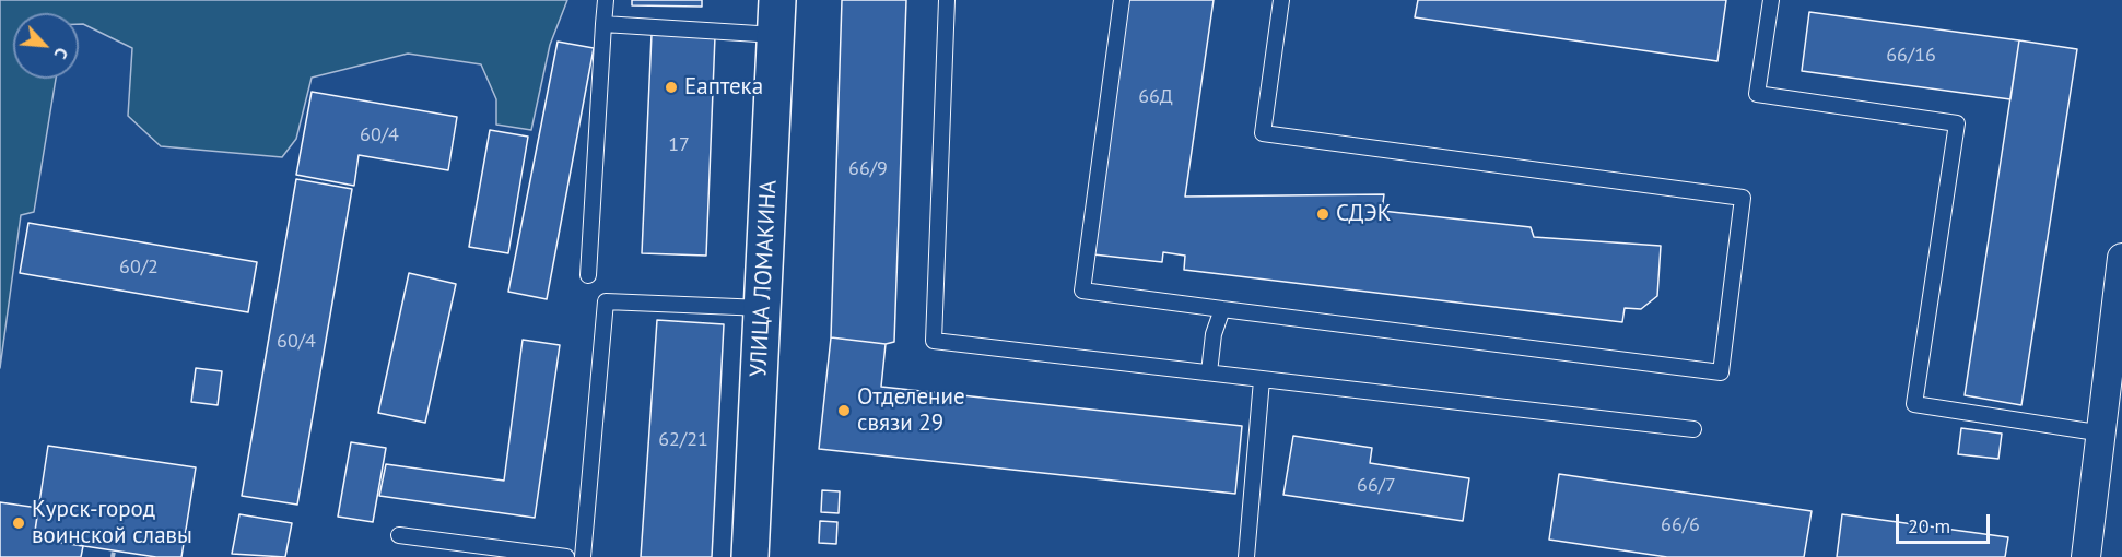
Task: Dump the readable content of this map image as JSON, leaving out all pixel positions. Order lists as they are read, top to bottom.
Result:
{
  "streets": {
    "main road": ["УЛИЦА ЛОМАКИНА"]
  },
  "places": [
    "Еаптека",
    "СДЭК",
    "Отделение связи 29",
    "Курск-город воинской славы"
  ],
  "house_numbers": [
    "66/16",
    "66Д",
    "60/4",
    "17",
    "66/9",
    "60/2",
    "60/4",
    "62/21",
    "66/7",
    "66/6"
  ],
  "scale_bar": "20 m",
  "north": "bottom right"
}
